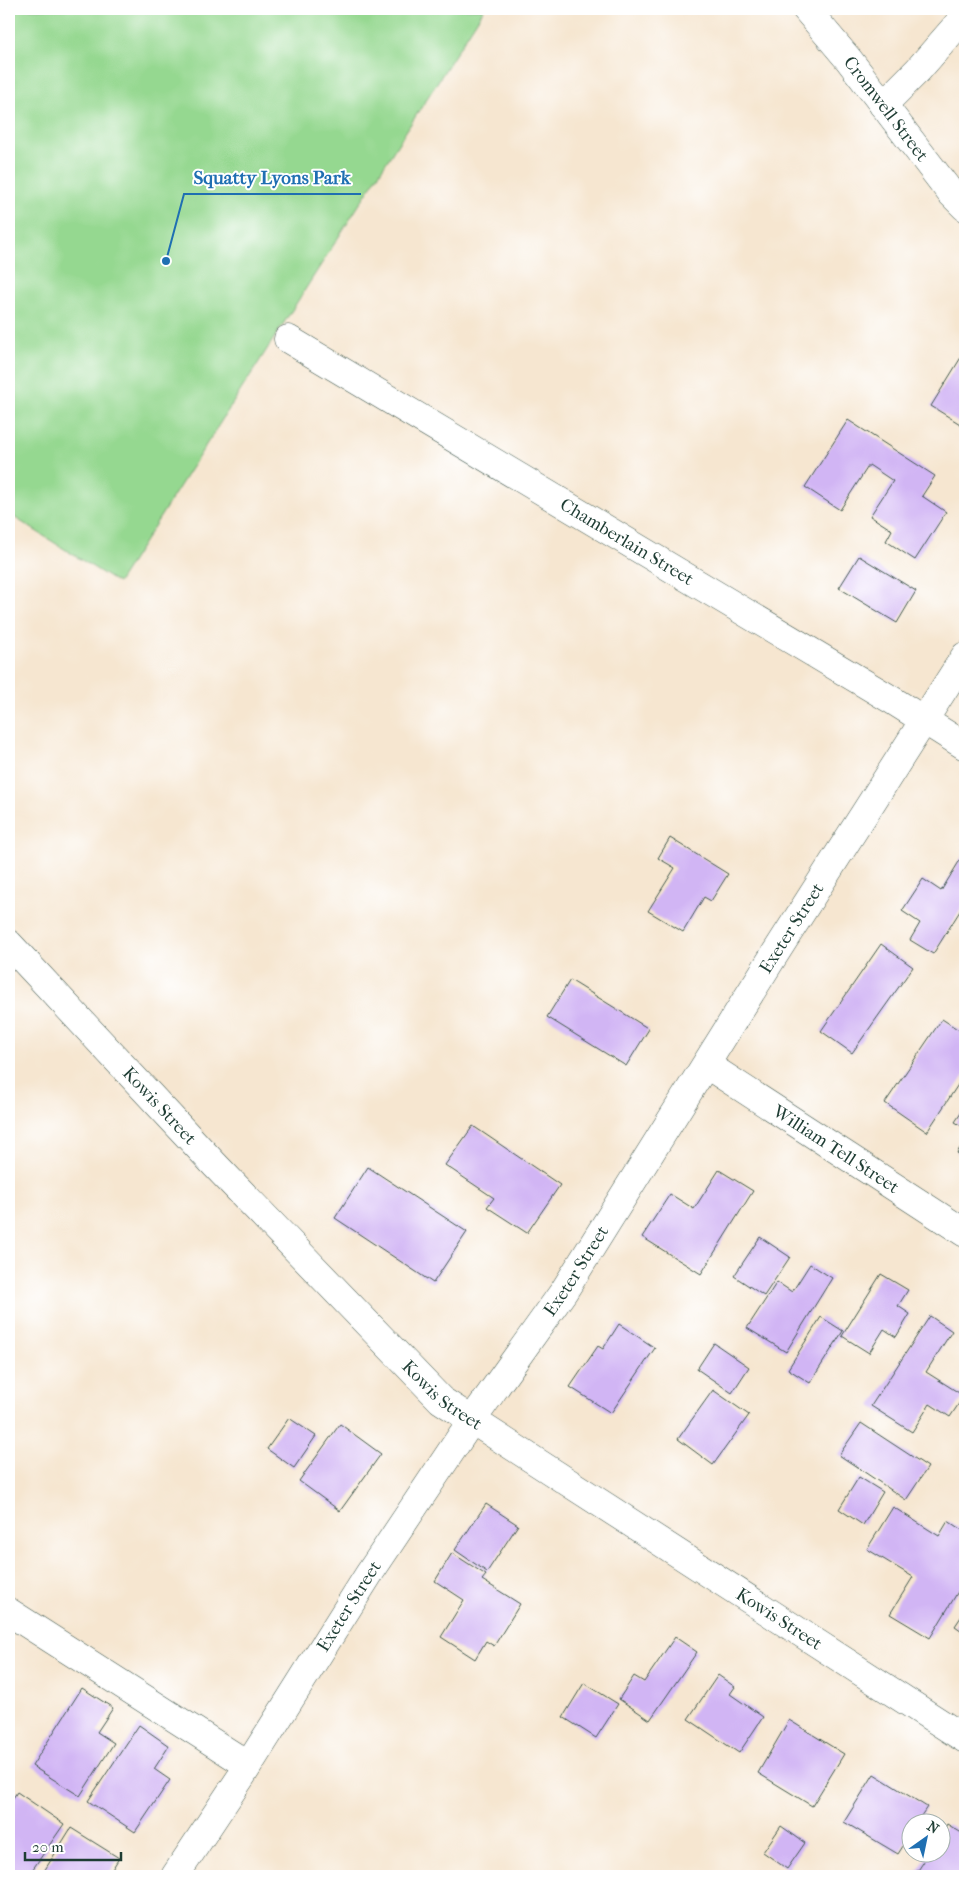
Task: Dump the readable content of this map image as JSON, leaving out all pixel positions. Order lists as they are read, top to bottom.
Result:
{
  "streets": {
    "street": [
      "Cromwell Street",
      "Chamberlain Street",
      "Exeter Street",
      "Kowis Street",
      "William Tell Street"
    ]
  },
  "crossings": [
    ["Chamberlain Street", "Exeter Street"],
    ["Exeter Street", "Kowis Street"],
    ["Exeter Street", "William Tell Street"]
  ],
  "places": ["Squatty Lyons Park"],
  "scale_bar": "20 m",
  "north": "top right"
}
